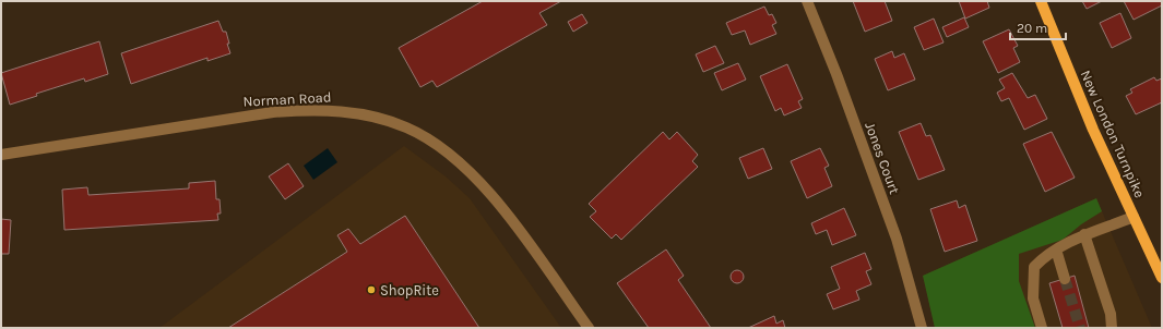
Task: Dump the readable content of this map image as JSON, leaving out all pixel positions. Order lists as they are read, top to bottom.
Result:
{
  "streets": {
    "main road": ["New London Turnpike"],
    "street": ["Norman Road", "Jones Court"]
  },
  "places": ["ShopRite"],
  "scale_bar": "20 m"
}
